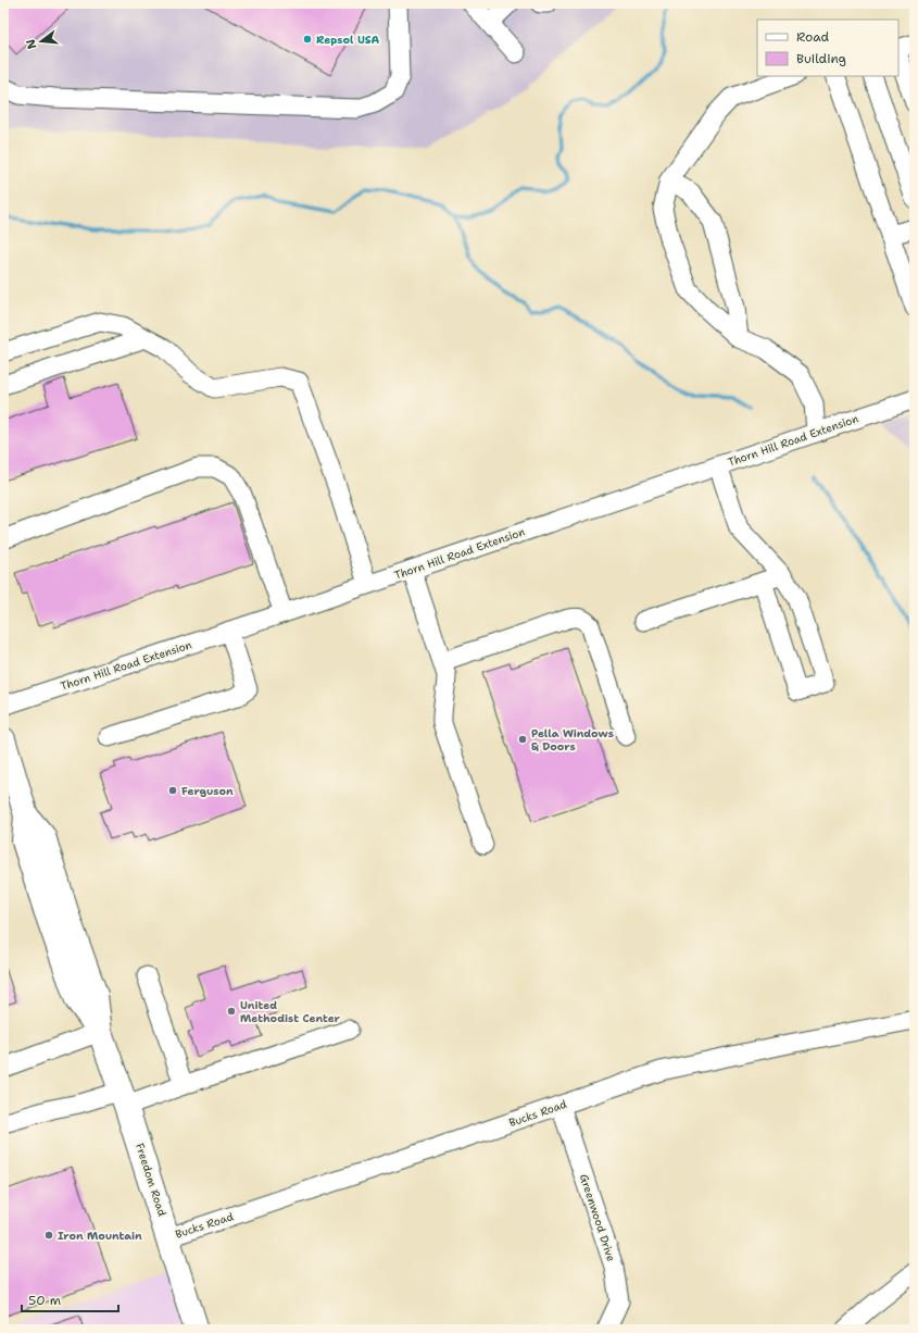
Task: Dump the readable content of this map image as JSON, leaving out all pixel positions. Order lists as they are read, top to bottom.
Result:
{
  "streets": {
    "main road": ["Freedom Road"],
    "street": ["Thorn Hill Road Extension", "Bucks Road", "Greenwood Drive"]
  },
  "crossings": [
    ["Bucks Road", "Freedom Road"],
    ["Bucks Road", "Greenwood Drive"]
  ],
  "places": [
    "Repsol USA",
    "Pella Windows & Doors",
    "Ferguson",
    "United Methodist Center",
    "Iron Mountain"
  ],
  "legend": ["Road", "Building"],
  "scale_bar": "50 m",
  "north": "left"
}
